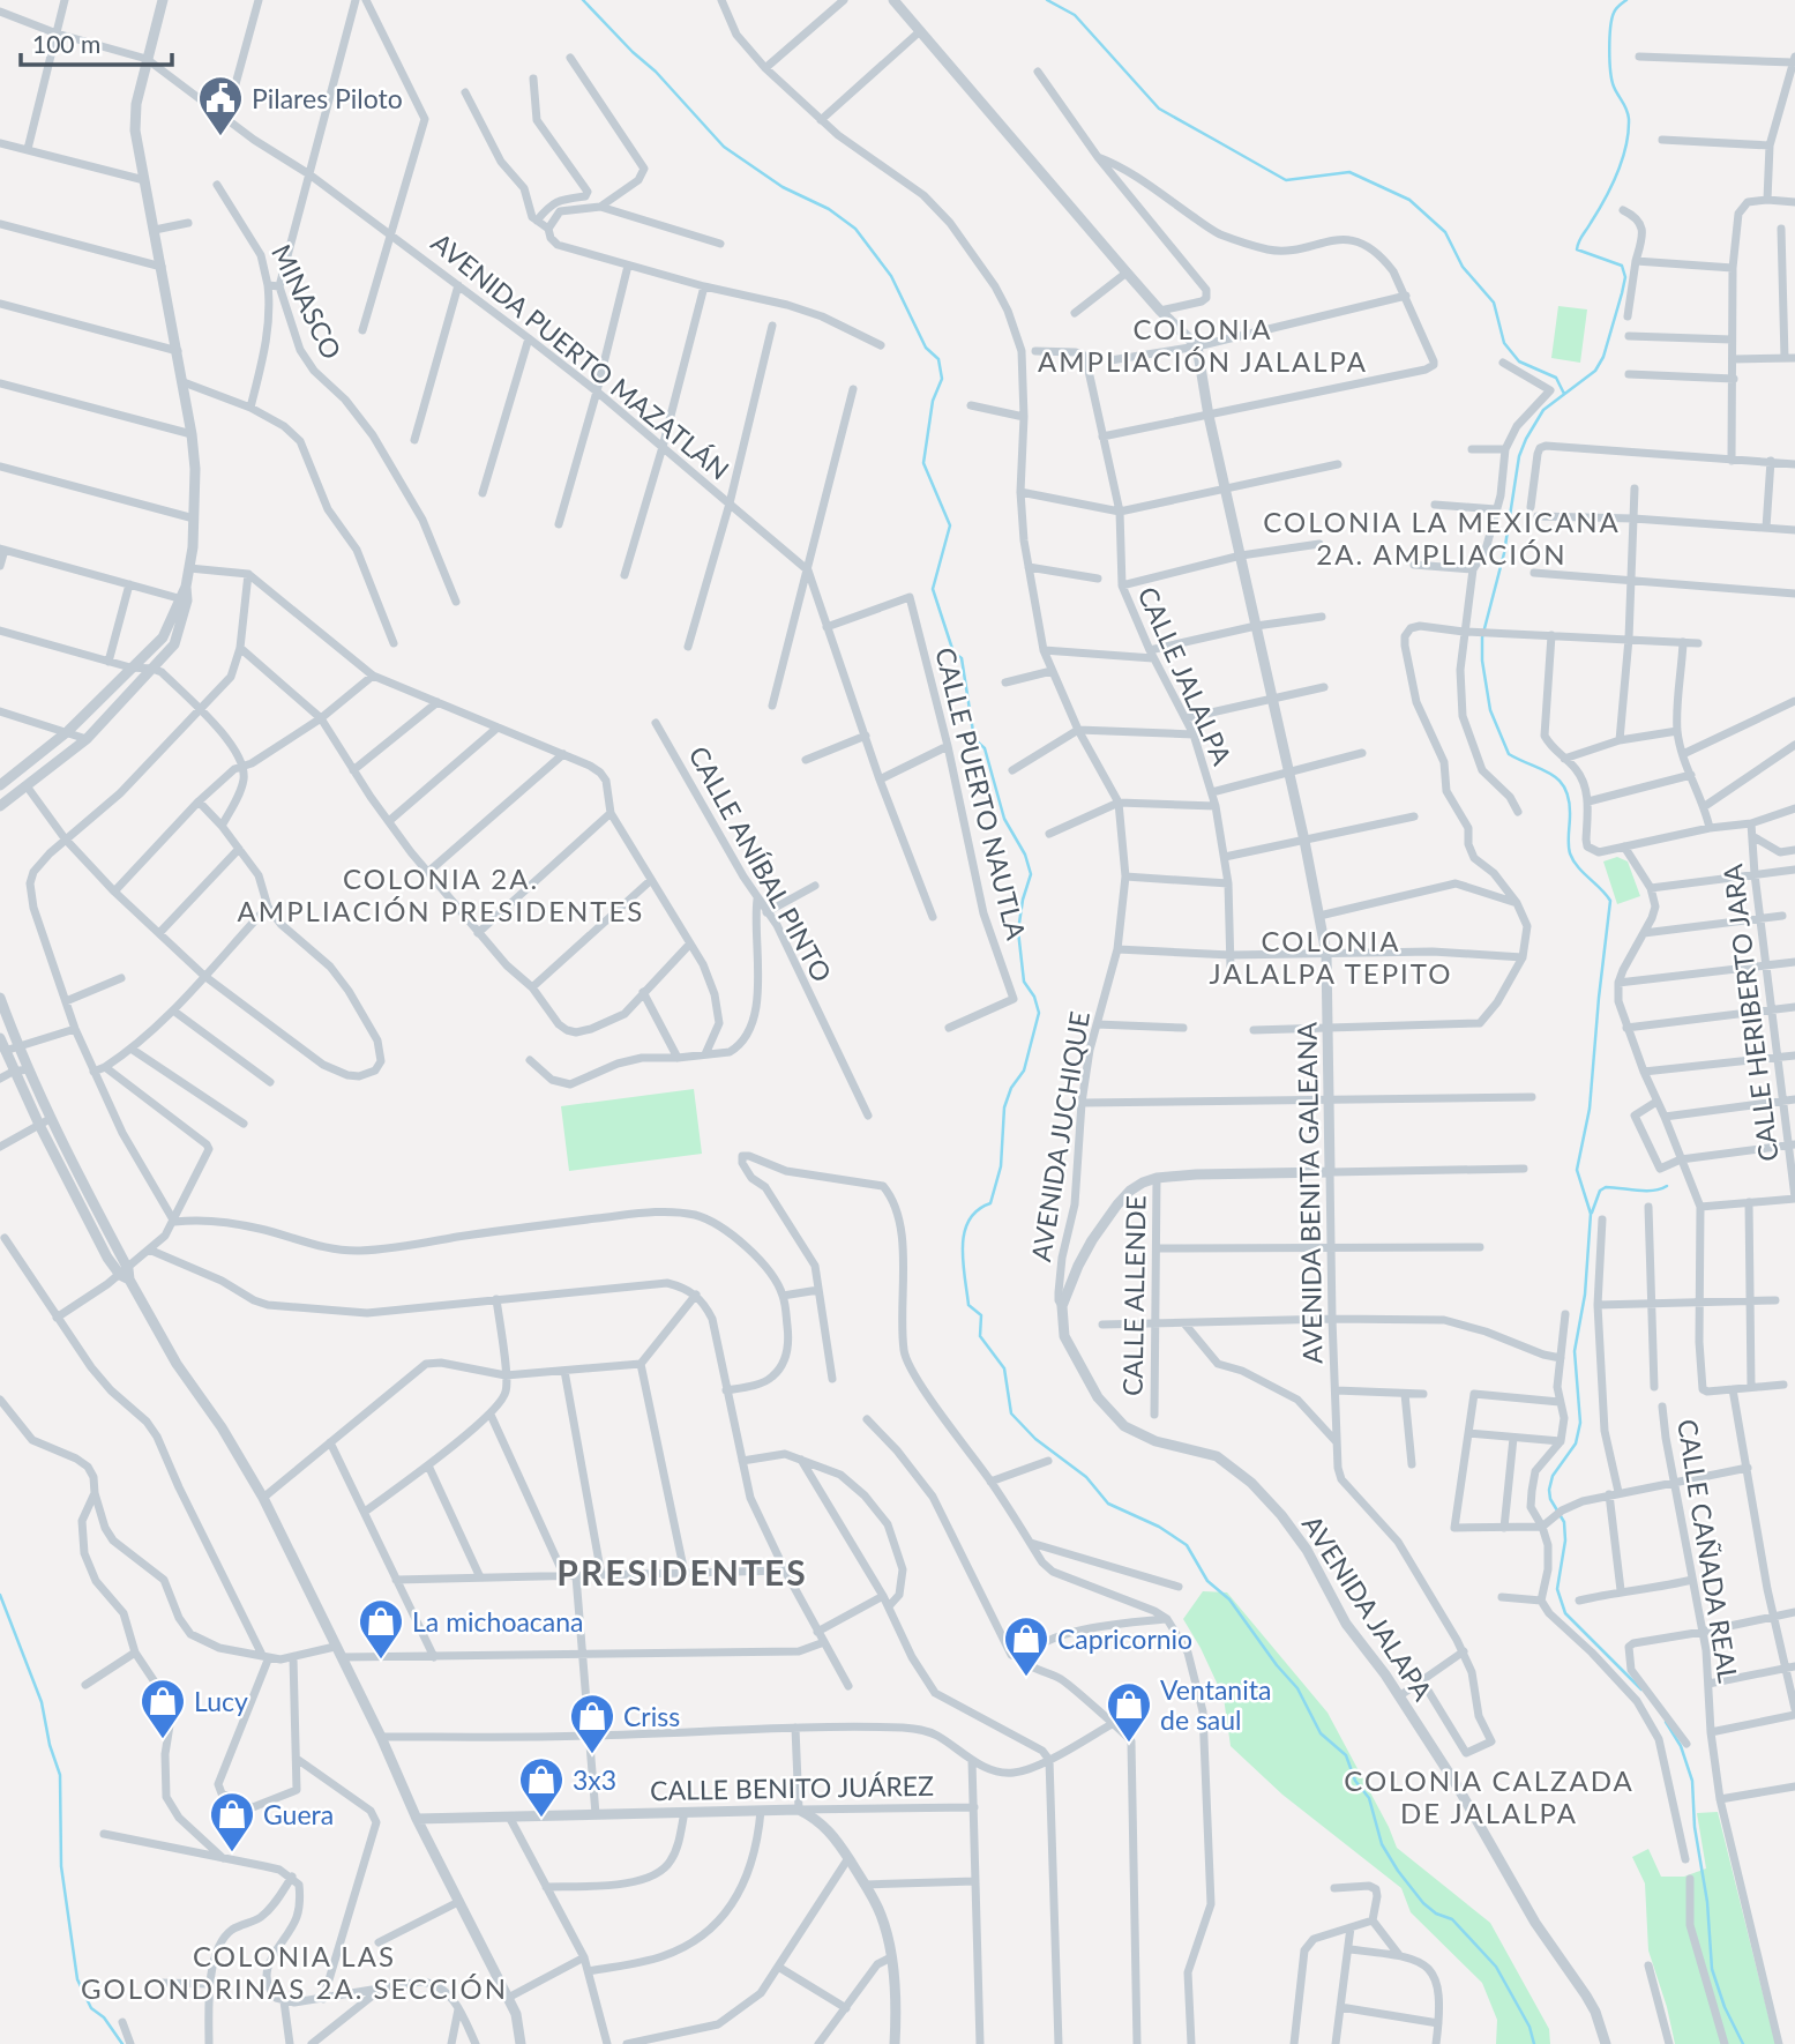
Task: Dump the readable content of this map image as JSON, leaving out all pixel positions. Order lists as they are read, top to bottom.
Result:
{
  "streets": {
    "street": [
      "MINASCO",
      "AVENIDA PUERTO MAZATLÁN",
      "CALLE JALALPA",
      "CALLE PUERTO NAUTLA",
      "CALLE ANÍBAL PINTO",
      "CALLE HERIBERTO JARA",
      "AVENIDA JUCHIQUE",
      "AVENIDA BENITA GALEANA",
      "CALLE ALLENDE",
      "CALLE CAÑADA REAL",
      "AVENIDA JALAPA",
      "CALLE BENITO JUÁREZ"
    ]
  },
  "crossings": [
    ["AVENIDA JUCHIQUE", "AVENIDA JALAPA"]
  ],
  "districts": [
    "COLONIA AMPLIACIÓN JALALPA",
    "COLONIA LA MEXICANA 2A. AMPLIACIÓN",
    "COLONIA 2A. AMPLIACIÓN PRESIDENTES",
    "COLONIA JALALPA TEPITO",
    "PRESIDENTES",
    "COLONIA CALZADA DE JALALPA",
    "COLONIA LAS GOLONDRINAS 2A. SECCIÓN"
  ],
  "places": {
    "public building": ["Pilares Piloto"],
    "shop": [
      "La michoacana",
      "Capricornio",
      "Lucy",
      "Ventanita de saul",
      "Criss",
      "3x3",
      "Guera"
    ]
  },
  "scale_bar": "100 m"
}
